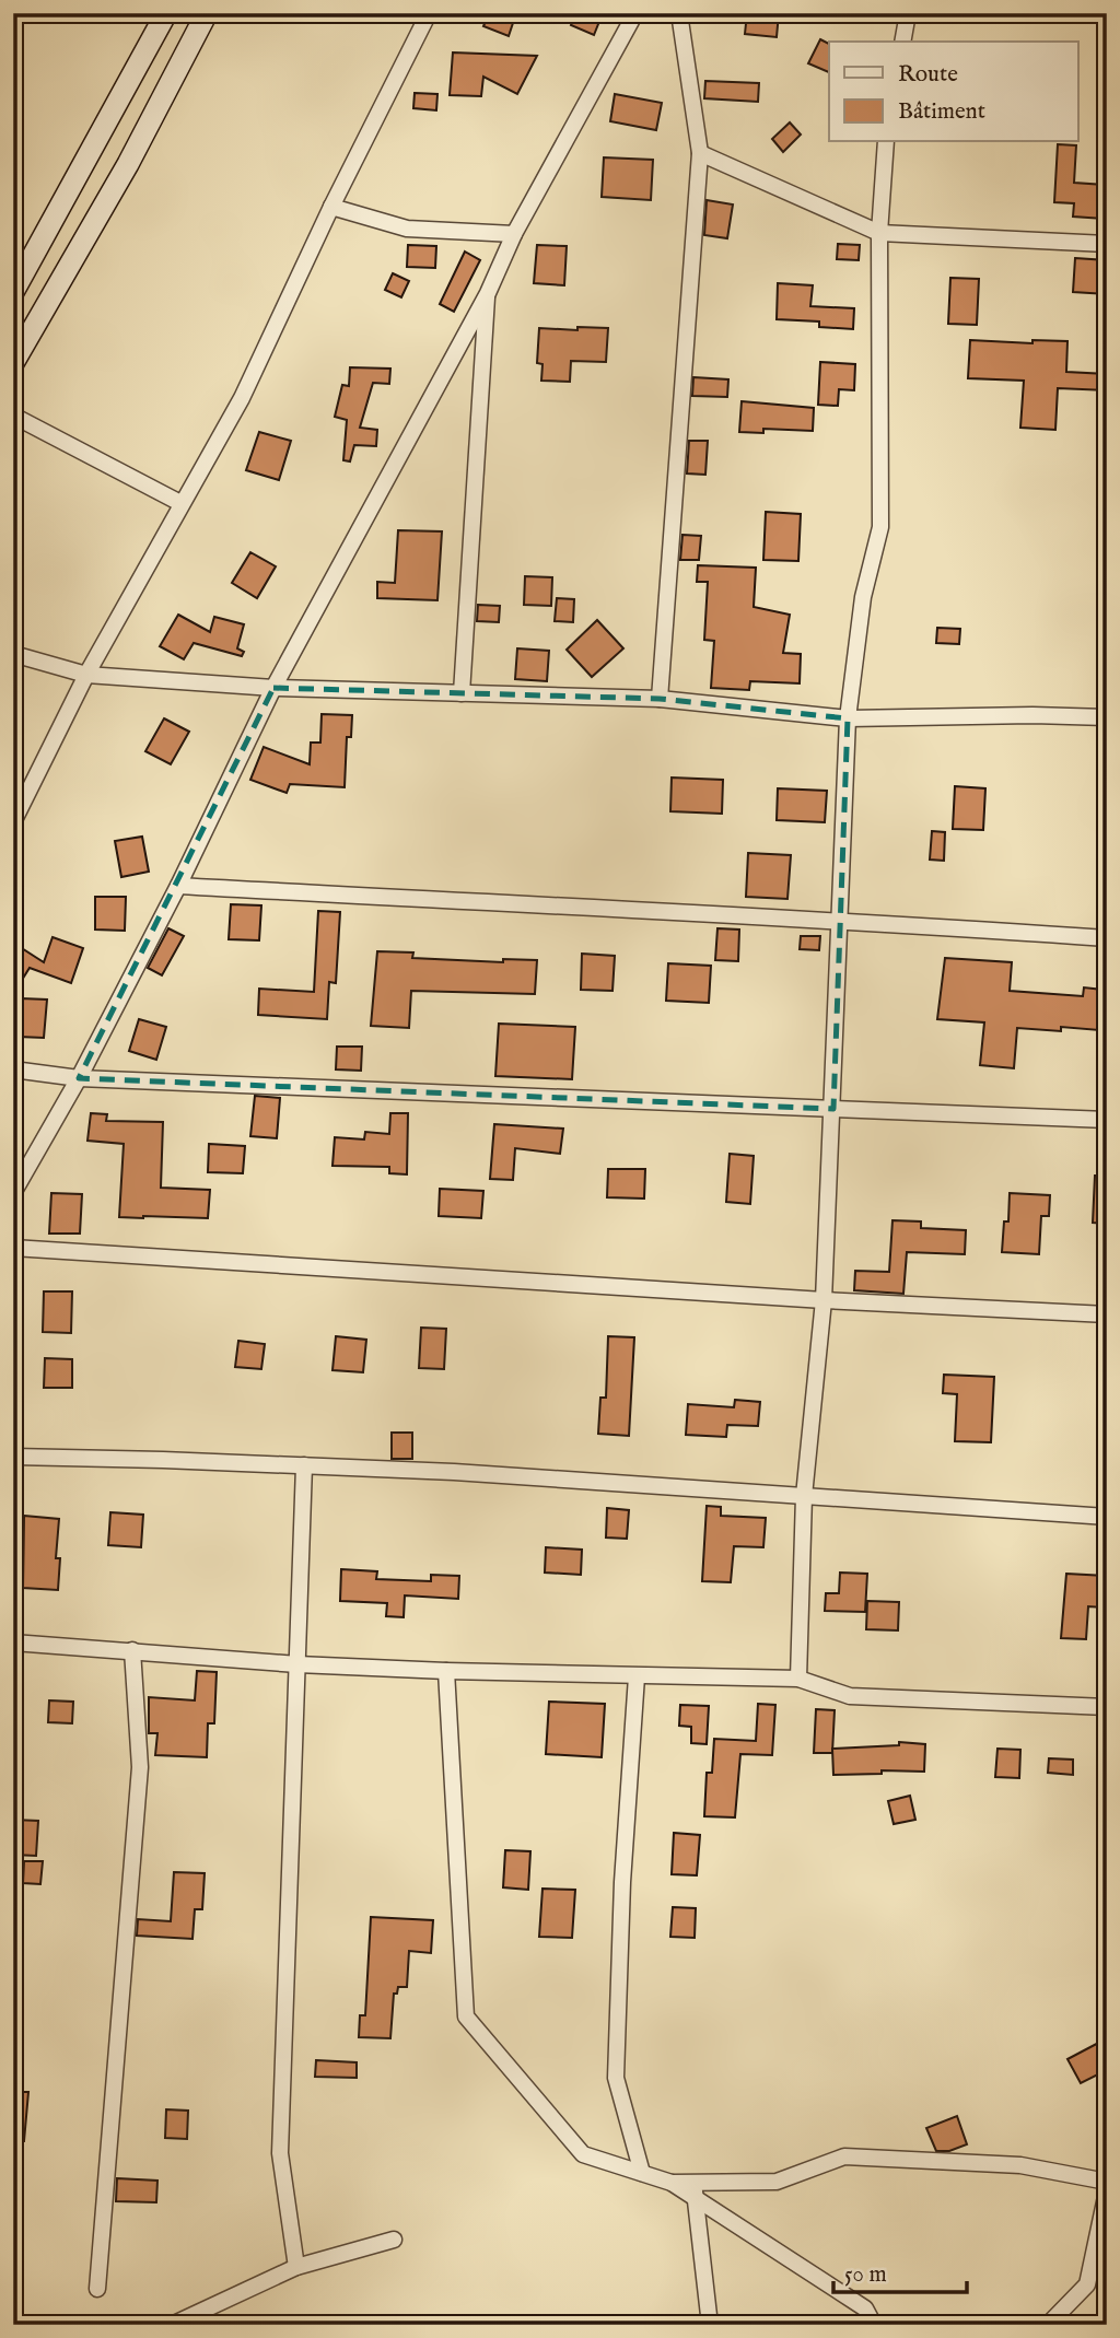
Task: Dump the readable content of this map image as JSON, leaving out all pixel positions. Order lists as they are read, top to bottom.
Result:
{
  "legend": ["Route", "Bâtiment"],
  "scale_bar": "50 m"
}
